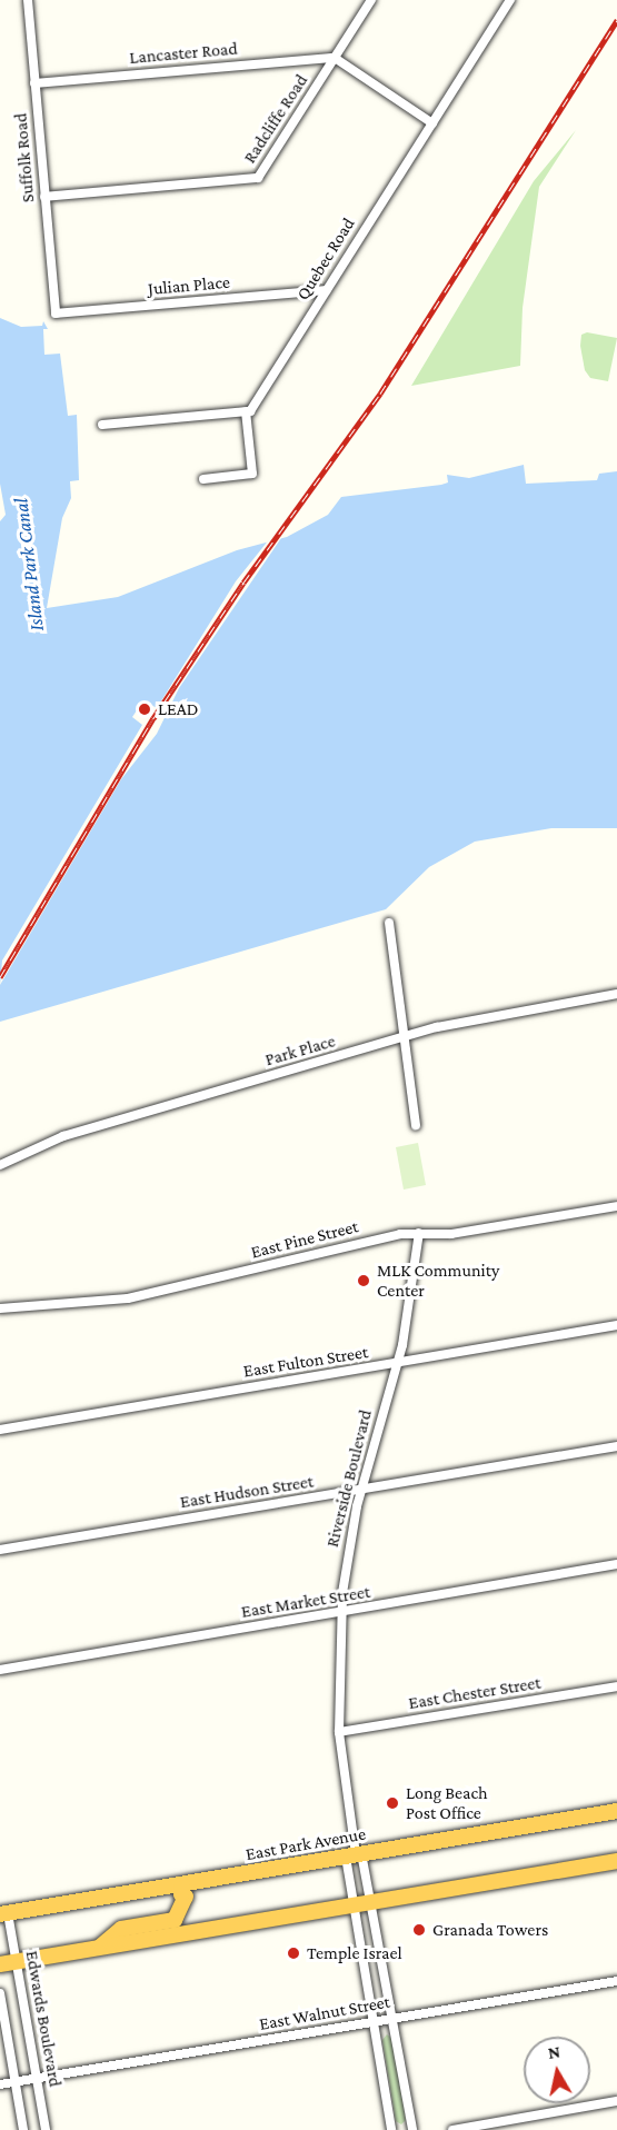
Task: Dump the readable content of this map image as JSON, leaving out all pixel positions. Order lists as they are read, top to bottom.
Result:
{
  "streets": {
    "highway": ["East Park Avenue"],
    "street": [
      "Lancaster Road",
      "Radcliffe Road",
      "Suffolk Road",
      "Quebec Road",
      "Julian Place",
      "Park Place",
      "East Pine Street",
      "East Fulton Street",
      "Riverside Boulevard",
      "East Hudson Street",
      "East Market Street",
      "East Chester Street",
      "East Walnut Street",
      "Edwards Boulevard"
    ]
  },
  "crossings": [
    ["Lancaster Road", "Radcliffe Road"],
    ["Lancaster Road", "Suffolk Road"],
    ["Radcliffe Road", "Suffolk Road"],
    ["Suffolk Road", "Julian Place"],
    ["Quebec Road", "Julian Place"],
    ["East Pine Street", "Riverside Boulevard"],
    ["East Fulton Street", "Riverside Boulevard"],
    ["Riverside Boulevard", "East Hudson Street"],
    ["Riverside Boulevard", "East Market Street"],
    ["Riverside Boulevard", "East Chester Street"],
    ["Riverside Boulevard", "East Park Avenue"],
    ["Riverside Boulevard", "East Walnut Street"],
    ["East Park Avenue", "Edwards Boulevard"],
    ["East Walnut Street", "Edwards Boulevard"]
  ],
  "water": ["Island Park Canal"],
  "places": [
    "LEAD",
    "MLK Community Center",
    "Long Beach Post Office",
    "Granada Towers",
    "Temple Israel"
  ],
  "north": "top"
}
